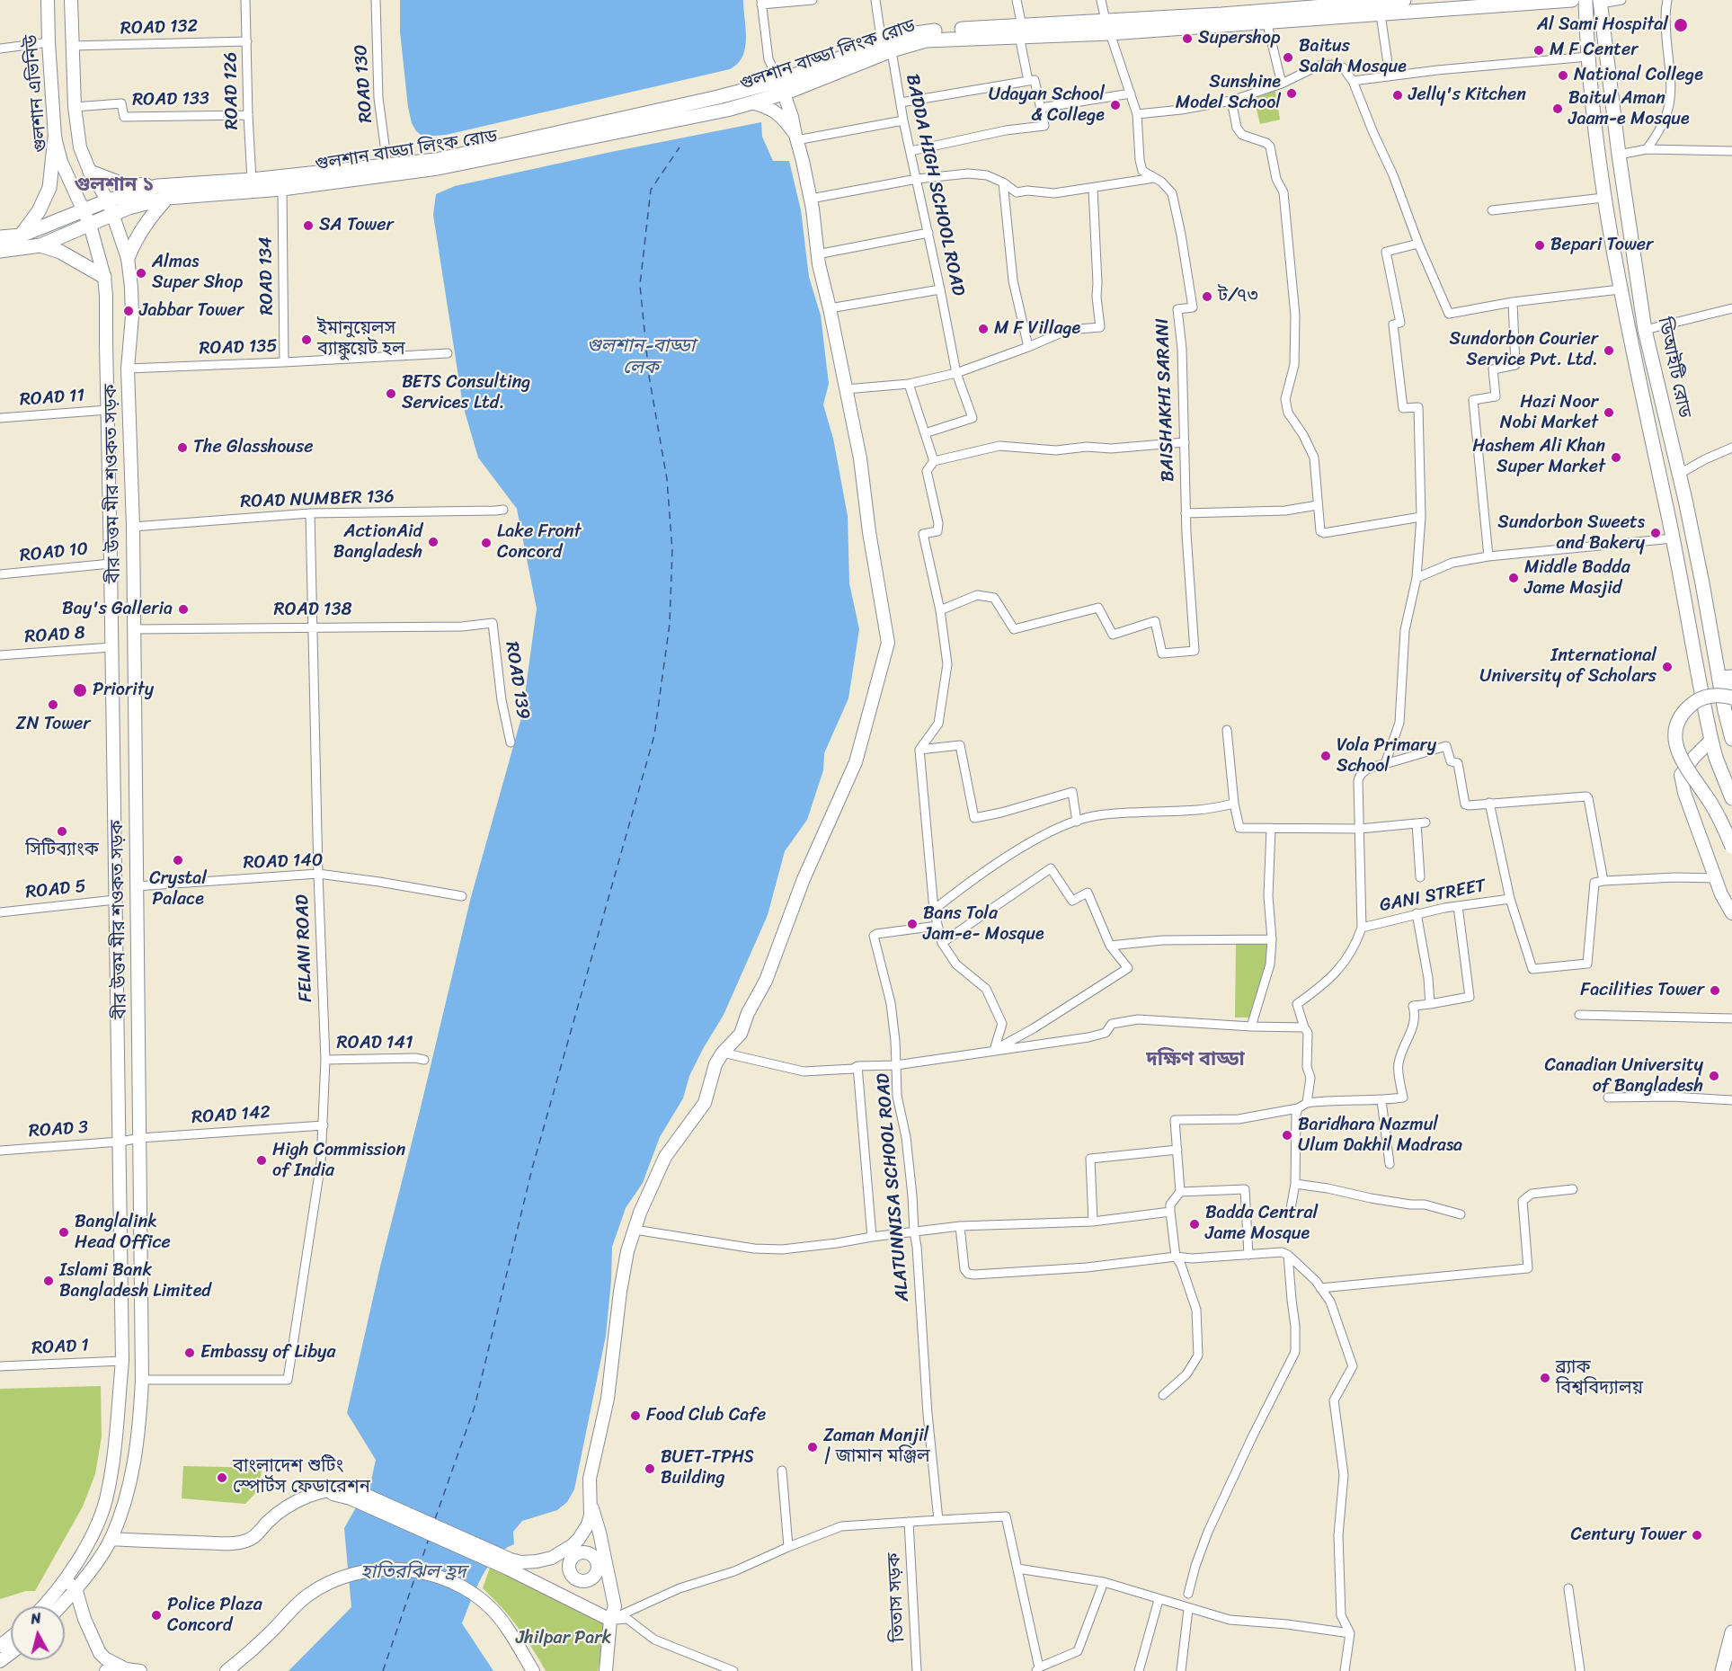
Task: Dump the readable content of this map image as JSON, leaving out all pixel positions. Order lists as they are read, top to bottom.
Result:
{
  "streets": {
    "main road": [
      "গুলশান বাড্ডা লিংক রোড",
      "গুলশান এভিনিউ",
      "ডিআইটি রোড",
      "বীর উত্তম মীর শওকত সড়ক"
    ],
    "street": [
      "ROAD 132",
      "ROAD 130",
      "ROAD 126",
      "ROAD 133",
      "BADDA HIGH SCHOOL ROAD",
      "ROAD 134",
      "ROAD 135",
      "ROAD 11",
      "BAISHAKHI SARANI",
      "ROAD NUMBER 136",
      "ROAD 10",
      "ROAD 138",
      "ROAD 8",
      "ROAD 139",
      "ROAD 140",
      "ROAD 5",
      "GANI STREET",
      "FELANI ROAD",
      "ROAD 141",
      "ROAD 142",
      "ROAD 3",
      "ALATUNNISA SCHOOL ROAD",
      "ROAD 1",
      "তিতাস সড়ক"
    ]
  },
  "crossings": [
    ["ROAD 132", "ROAD 126"],
    ["ROAD 132", "গুলশান এভিনিউ"],
    ["গুলশান বাড্ডা লিংক রোড", "ROAD 130"],
    ["গুলশান বাড্ডা লিংক রোড", "ROAD 126"],
    ["গুলশান বাড্ডা লিংক রোড", "BADDA HIGH SCHOOL ROAD"],
    ["গুলশান বাড্ডা লিংক রোড", "ROAD 134"],
    ["গুলশান বাড্ডা লিংক রোড", "বীর উত্তম মীর শওকত সড়ক"],
    ["ROAD 126", "ROAD 133"],
    ["গুলশান এভিনিউ", "ROAD 133"],
    ["গুলশান এভিনিউ", "বীর উত্তম মীর শওকত সড়ক"],
    ["ROAD 134", "ROAD 135"],
    ["ROAD 135", "বীর উত্তম মীর শওকত সড়ক"],
    ["ROAD 11", "বীর উত্তম মীর শওকত সড়ক"],
    ["বীর উত্তম মীর শওকত সড়ক", "ROAD NUMBER 136"],
    ["বীর উত্তম মীর শওকত সড়ক", "ROAD 10"],
    ["বীর উত্তম মীর শওকত সড়ক", "ROAD 138"],
    ["বীর উত্তম মীর শওকত সড়ক", "ROAD 8"],
    ["বীর উত্তম মীর শওকত সড়ক", "ROAD 140"],
    ["বীর উত্তম মীর শওকত সড়ক", "ROAD 5"],
    ["বীর উত্তম মীর শওকত সড়ক", "FELANI ROAD"],
    ["বীর উত্তম মীর শওকত সড়ক", "ROAD 142"],
    ["বীর উত্তম মীর শওকত সড়ক", "ROAD 3"],
    ["বীর উত্তম মীর শওকত সড়ক", "ROAD 1"],
    ["ROAD NUMBER 136", "FELANI ROAD"],
    ["ROAD 138", "ROAD 139"],
    ["ROAD 138", "FELANI ROAD"],
    ["ROAD 140", "FELANI ROAD"],
    ["FELANI ROAD", "ROAD 141"],
    ["FELANI ROAD", "ROAD 142"],
    ["ROAD 142", "ROAD 3"]
  ],
  "districts": ["গুলশান ১", "দক্ষিণ বাড্ডা"],
  "water": ["গুলশান-বাড্ডা লেক", "হাতিরঝিল হ্রদ"],
  "parks": ["Jhilpar Park"],
  "places": [
    "Al Sami Hospital",
    "Supershop",
    "M F Center",
    "Baitus Salah Mosque",
    "National College",
    "Sunshine Model School",
    "Jelly's Kitchen",
    "Udayan School & College",
    "Baitul Aman Jaam-e Mosque",
    "SA Tower",
    "Bepari Tower",
    "Almas Super Shop",
    "ট/৭৩",
    "Jabbar Tower",
    "M F Village",
    "ইমানুয়েলস ব্যাঙ্কুয়েট হল",
    "Sundorbon Courier Service Pvt. Ltd.",
    "BETS Consulting Services Ltd.",
    "Hazi Noor Nobi Market",
    "The Glasshouse",
    "Hashem Ali Khan Super Market",
    "Sundorbon Sweets and Bakery",
    "ActionAid Bangladesh",
    "Lake Front Concord",
    "Middle Badda Jame Masjid",
    "Bay's Galleria",
    "International University of Scholars",
    "Priority",
    "ZN Tower",
    "Vola Primary School",
    "সিটিব্যাংক",
    "Crystal Palace",
    "Bans Tola Jam-e- Mosque",
    "Facilities Tower",
    "Canadian University of Bangladesh",
    "Baridhara Nazmul Ulum Dakhil Madrasa",
    "High Commission of India",
    "Badda Central Jame Mosque",
    "Banglalink Head Office",
    "Islami Bank Bangladesh Limited",
    "Embassy of Libya",
    "ব্র্যাক বিশ্ববিদ্যালয়",
    "Food Club Cafe",
    "Zaman Manjil | জামান মঞ্জিল",
    "BUET-TPHS Building",
    "বাংলাদেশ শুটিং স্পোর্টস ফেডারেশন",
    "Century Tower",
    "Police Plaza Concord"
  ],
  "north": "top"
}
